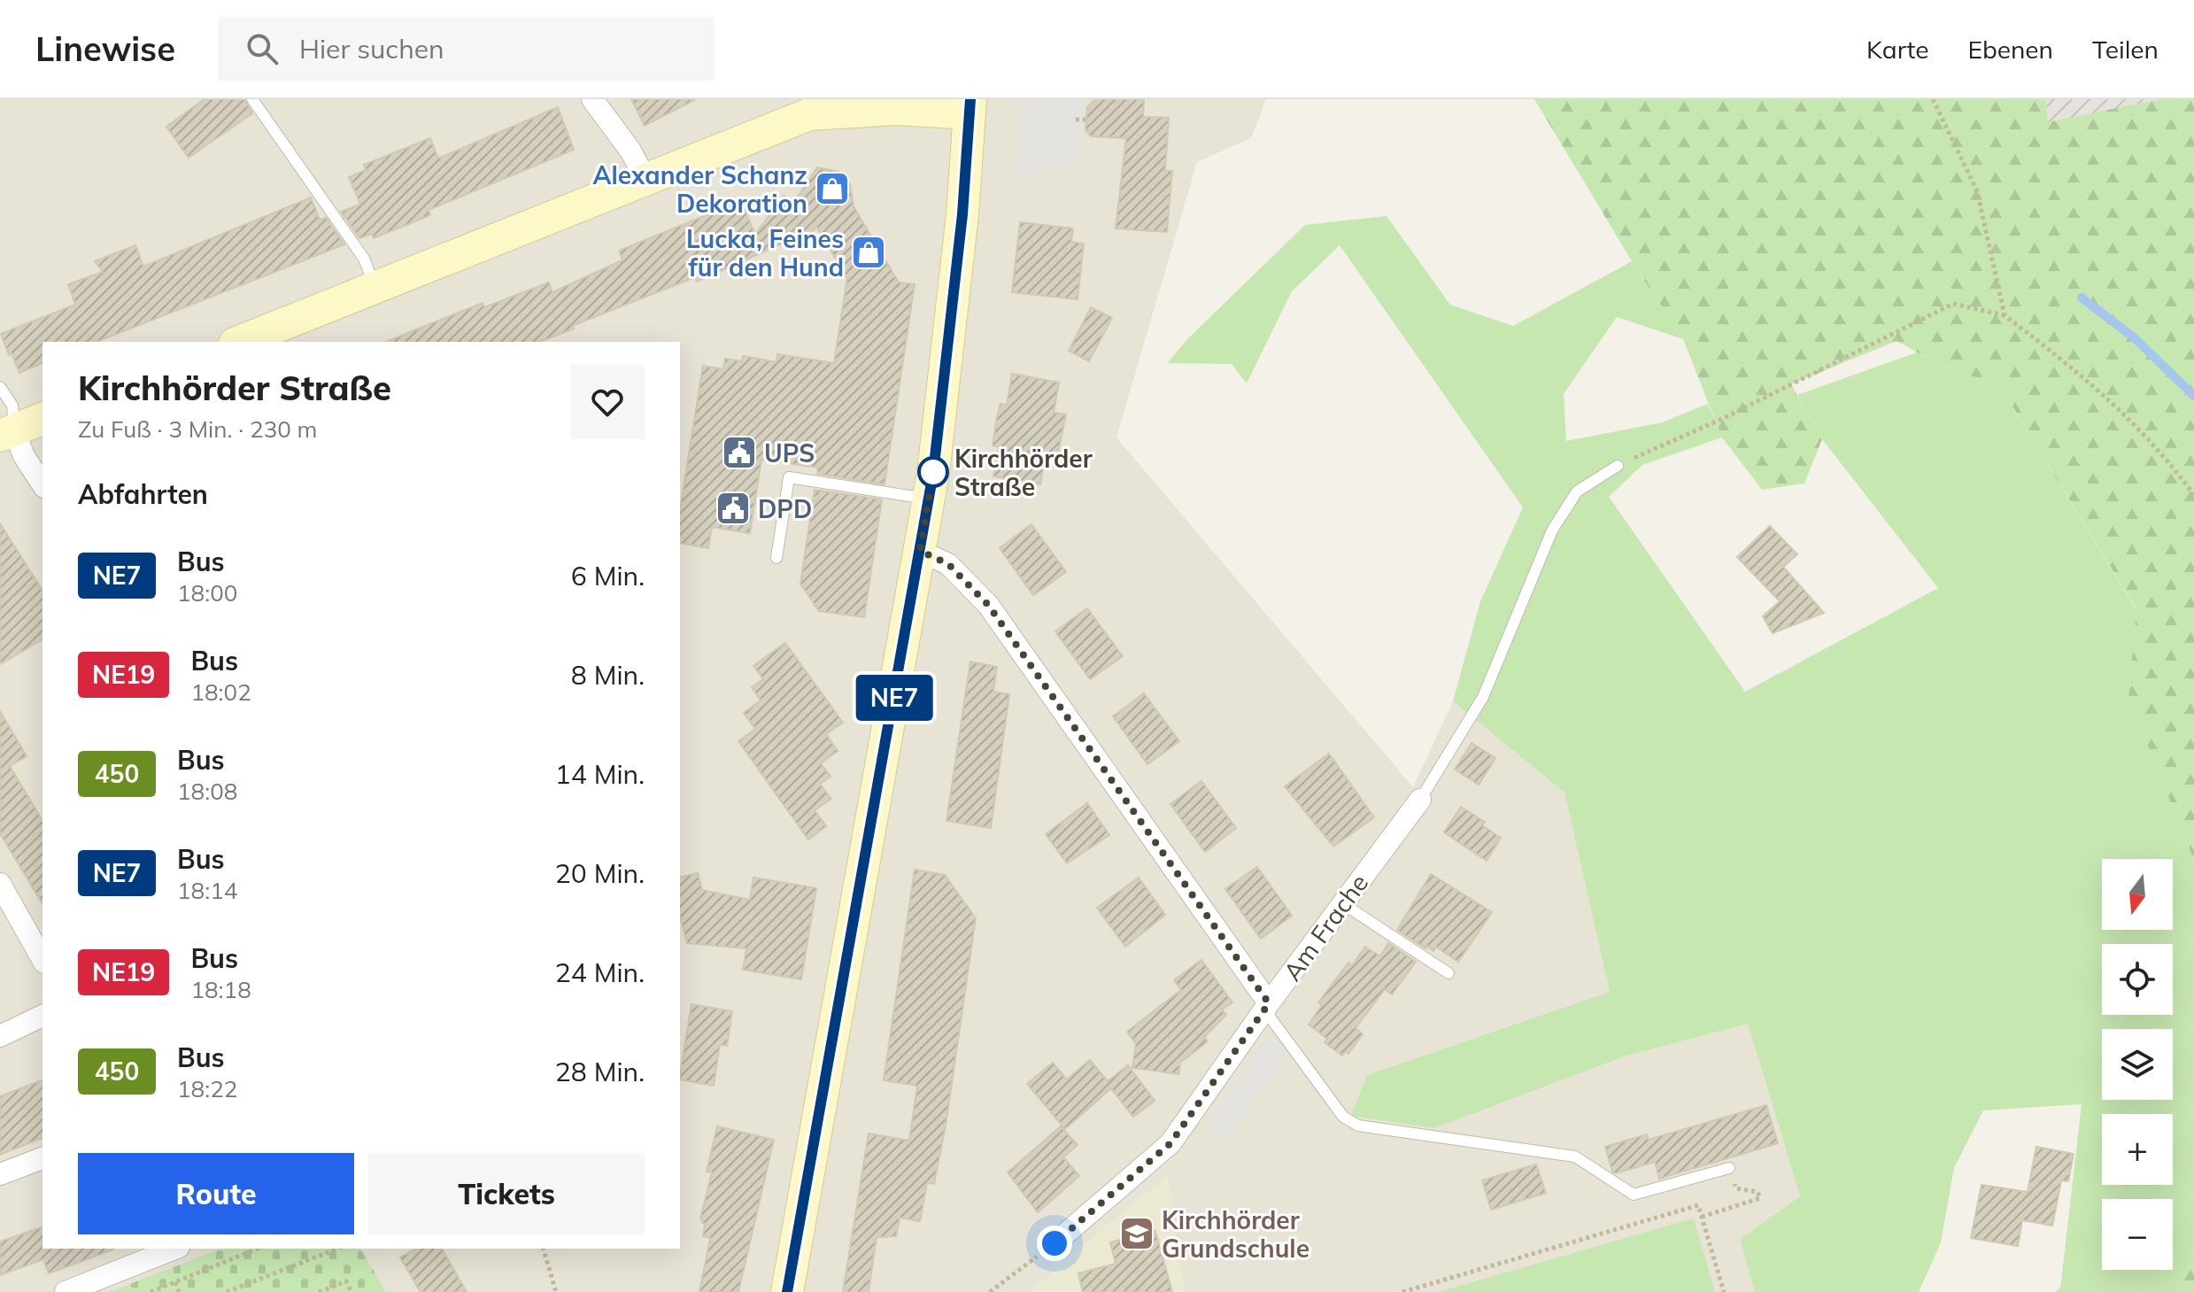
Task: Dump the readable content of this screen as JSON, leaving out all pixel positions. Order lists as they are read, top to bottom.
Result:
{
  "streets": {
    "street": ["Am Frache"]
  },
  "places": {
    "shop": ["Alexander Schanz Dekoration", "Lucka, Feines für den Hund"],
    "public building": ["UPS", "DPD"],
    "other": ["Kirchhörder Straße"],
    "school or university": ["Kirchhörder Grundschule"]
  },
  "lines": ["bus line NE7"],
  "north": "bottom",
  "page": {
    "header": "Linewise",
    "search": "Hier suchen",
    "nav": ["Karte", "Ebenen", "Teilen"],
    "on_map": "NE7",
    "heading": [
      ["Kirchhörder Straße", "Zu Fuß · 3 Min. · 230 m"],
      "Abfahrten"
    ],
    "list": [
      {
        "mark": "NE7",
        "name": "Bus",
        "note": "18:00",
        "value": "6 Min."
      },
      {
        "mark": "NE19",
        "name": "Bus",
        "note": "18:02",
        "value": "8 Min."
      },
      {
        "mark": "450",
        "name": "Bus",
        "note": "18:08",
        "value": "14 Min."
      },
      {
        "mark": "NE7",
        "name": "Bus",
        "note": "18:14",
        "value": "20 Min."
      },
      {
        "mark": "NE19",
        "name": "Bus",
        "note": "18:18",
        "value": "24 Min."
      },
      {
        "mark": "450",
        "name": "Bus",
        "note": "18:22",
        "value": "28 Min."
      }
    ],
    "map_buttons": ["+", "−"],
    "buttons": ["Route", "Tickets"]
  }
}
